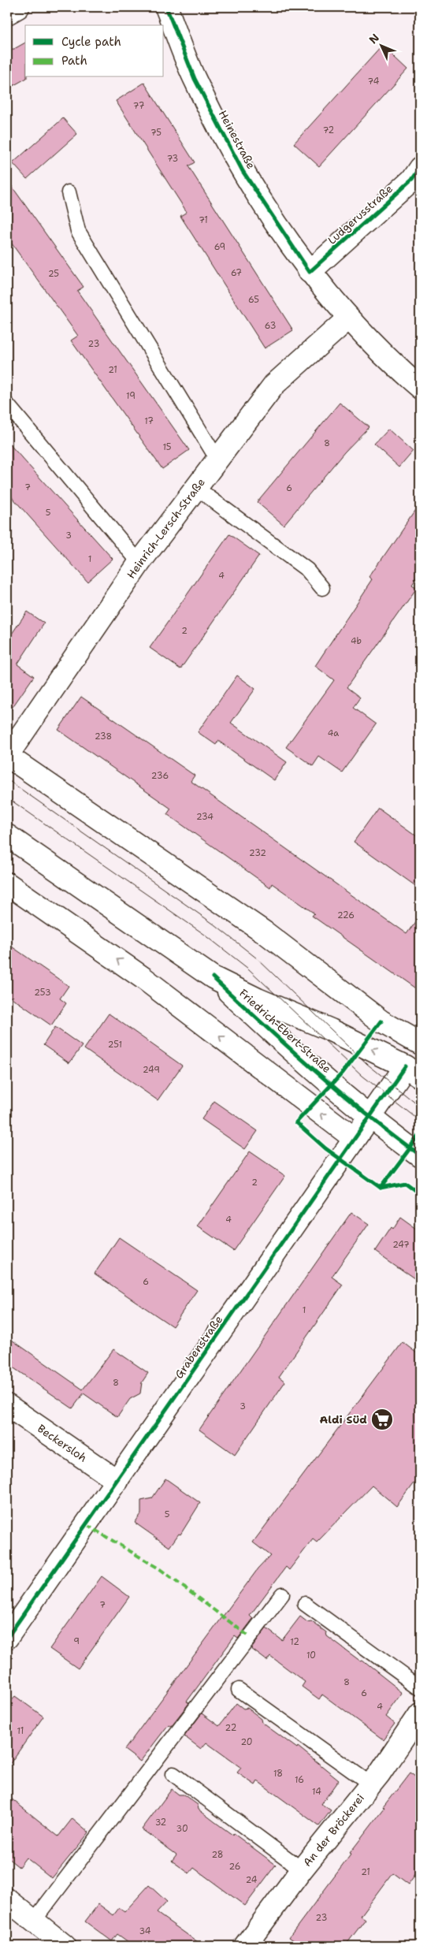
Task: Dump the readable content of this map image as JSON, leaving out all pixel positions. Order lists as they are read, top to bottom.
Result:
{
  "streets": {
    "street": [
      "Heinestraße",
      "Ludgerusstraße",
      "Heinrich-Lersch-Straße",
      "Friedrich-Ebert-Straße",
      "Grabenstraße",
      "Beckersloh",
      "An der Bröckerei"
    ]
  },
  "crossings": [
    ["Heinestraße", "Ludgerusstraße"],
    ["Heinestraße", "Heinrich-Lersch-Straße"],
    ["Friedrich-Ebert-Straße", "Grabenstraße"],
    ["Grabenstraße", "Beckersloh"]
  ],
  "places": {
    "supermarket": ["Aldi Süd"]
  },
  "house_numbers": [
    "74",
    "77",
    "72",
    "75",
    "73",
    "71",
    "69",
    "67",
    "25",
    "65",
    "63",
    "23",
    "21",
    "19",
    "17",
    "8",
    "15",
    "7",
    "6",
    "5",
    "3",
    "1",
    "4",
    "2",
    "4b",
    "4a",
    "238",
    "236",
    "234",
    "232",
    "226",
    "253",
    "251",
    "249",
    "2",
    "4",
    "247",
    "6",
    "1",
    "8",
    "3",
    "5",
    "7",
    "9",
    "12",
    "10",
    "8",
    "6",
    "4",
    "22",
    "11",
    "20",
    "18",
    "16",
    "14",
    "32",
    "30",
    "28",
    "26",
    "21",
    "24",
    "23",
    "34"
  ],
  "legend": ["Cycle path", "Path"],
  "north": "top left"
}
